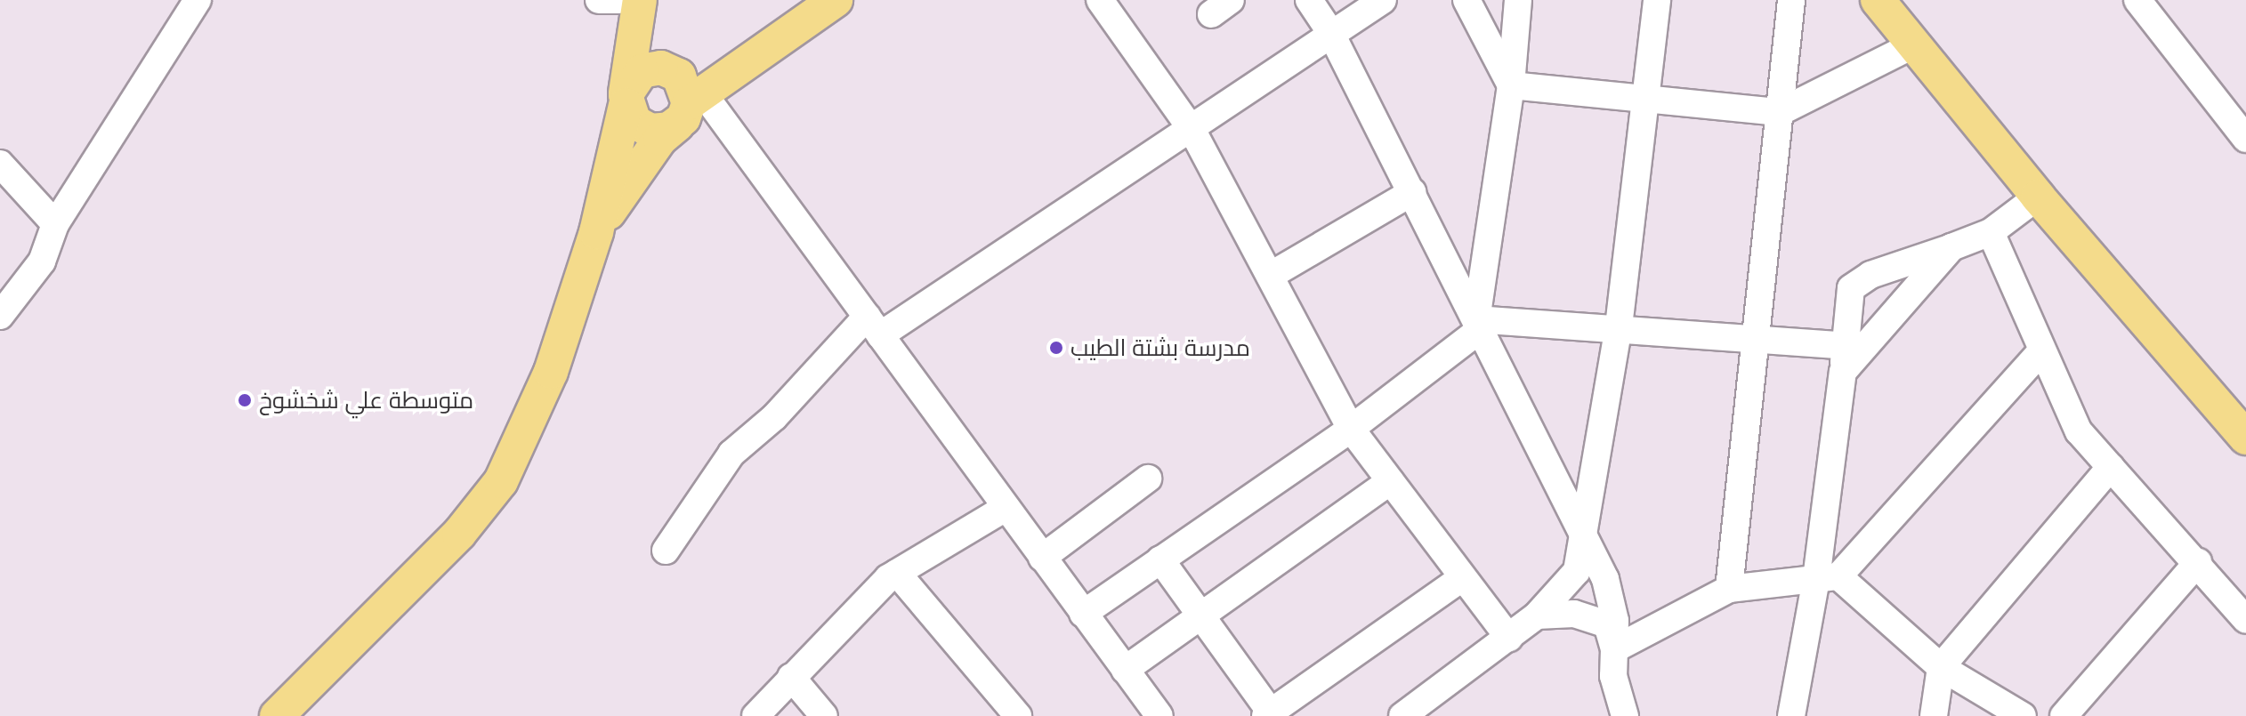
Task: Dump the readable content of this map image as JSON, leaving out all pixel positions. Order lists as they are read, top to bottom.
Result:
{
  "places": ["مدرسة بشتة الطيب", "متوسطة علي شخشوخ"]
}
